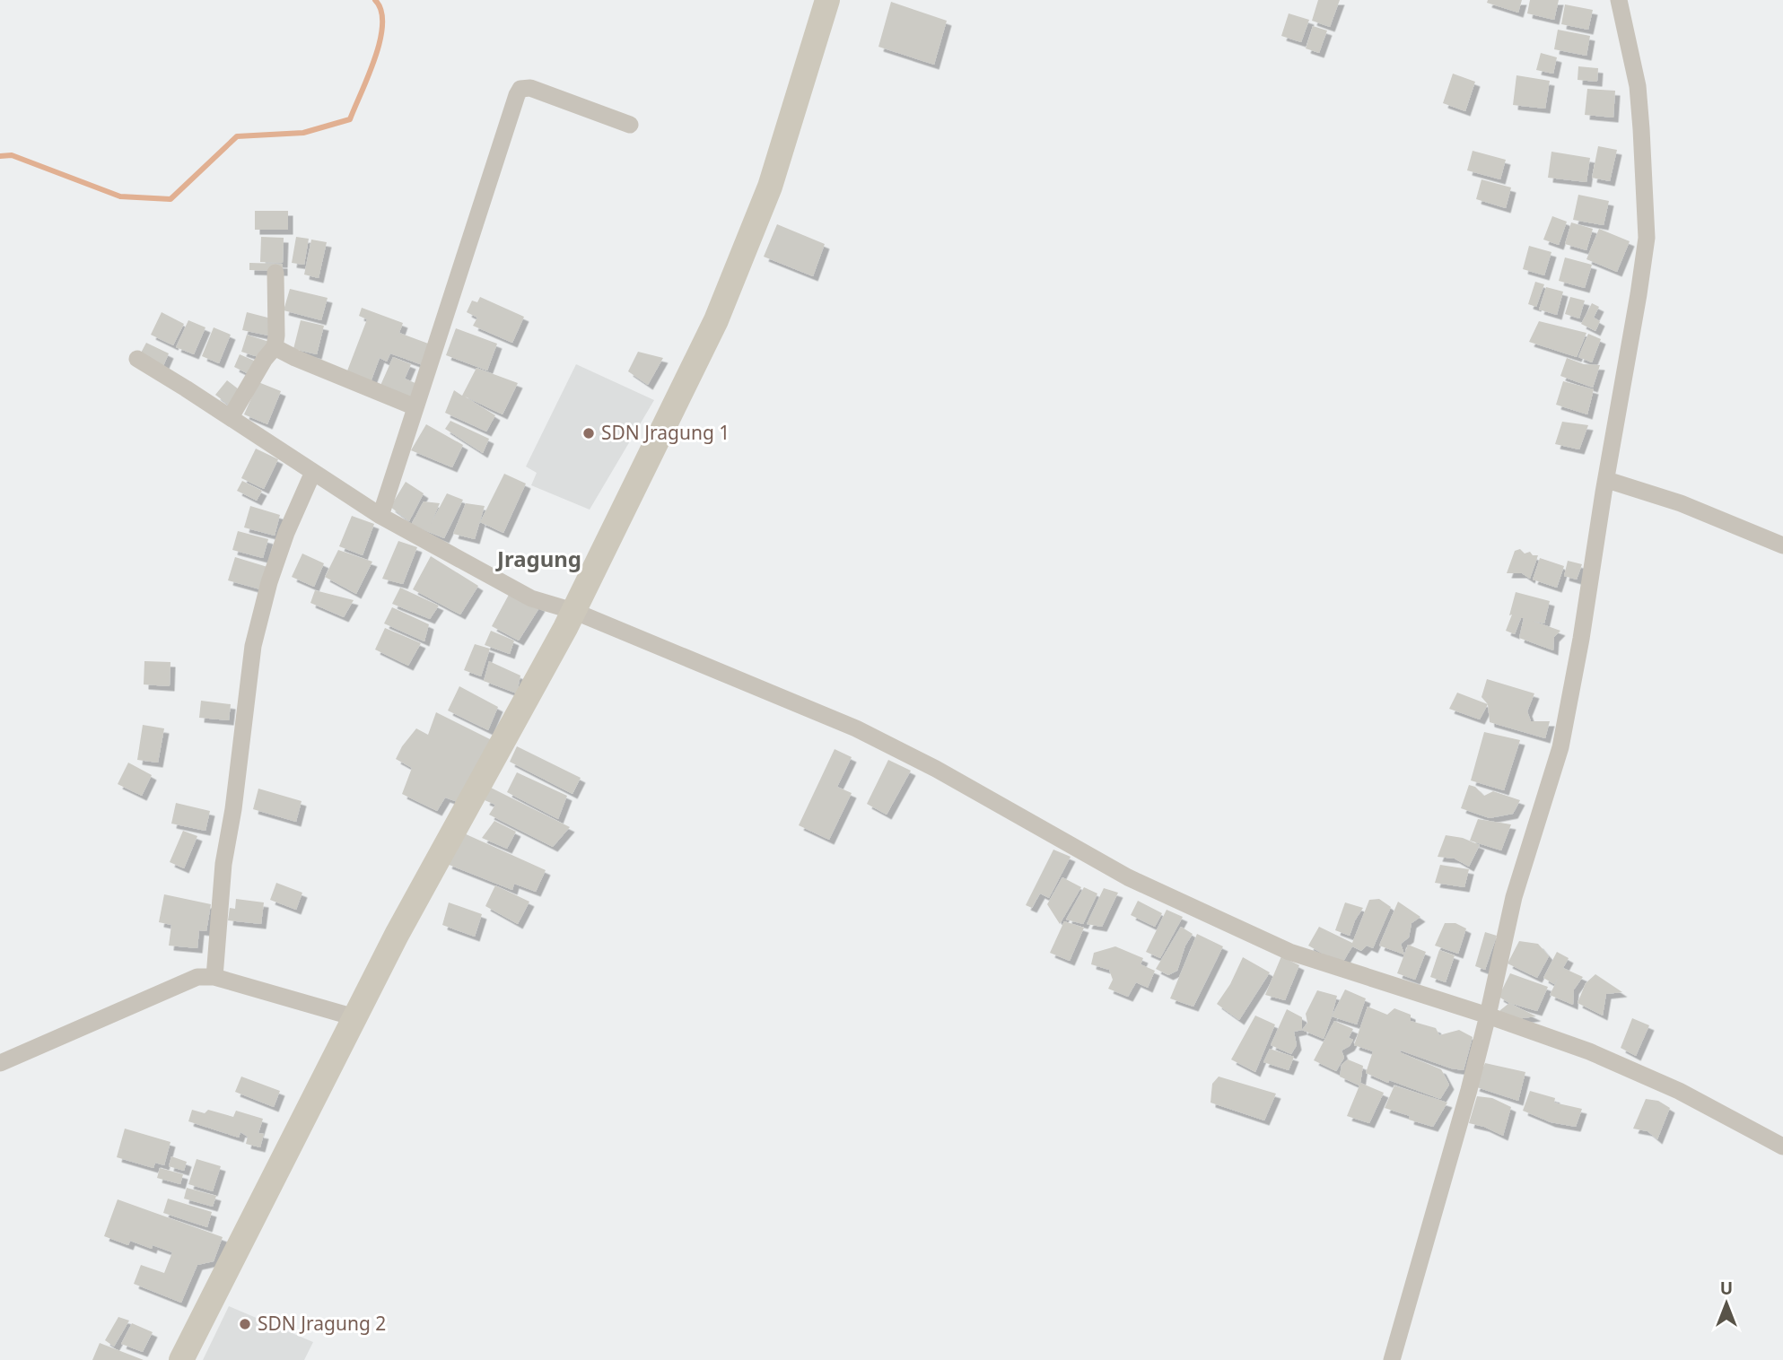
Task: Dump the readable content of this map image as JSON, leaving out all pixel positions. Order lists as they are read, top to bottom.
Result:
{
  "districts": ["Jragung"],
  "places": ["SDN Jragung 1", "SDN Jragung 2"],
  "north": "top"
}
